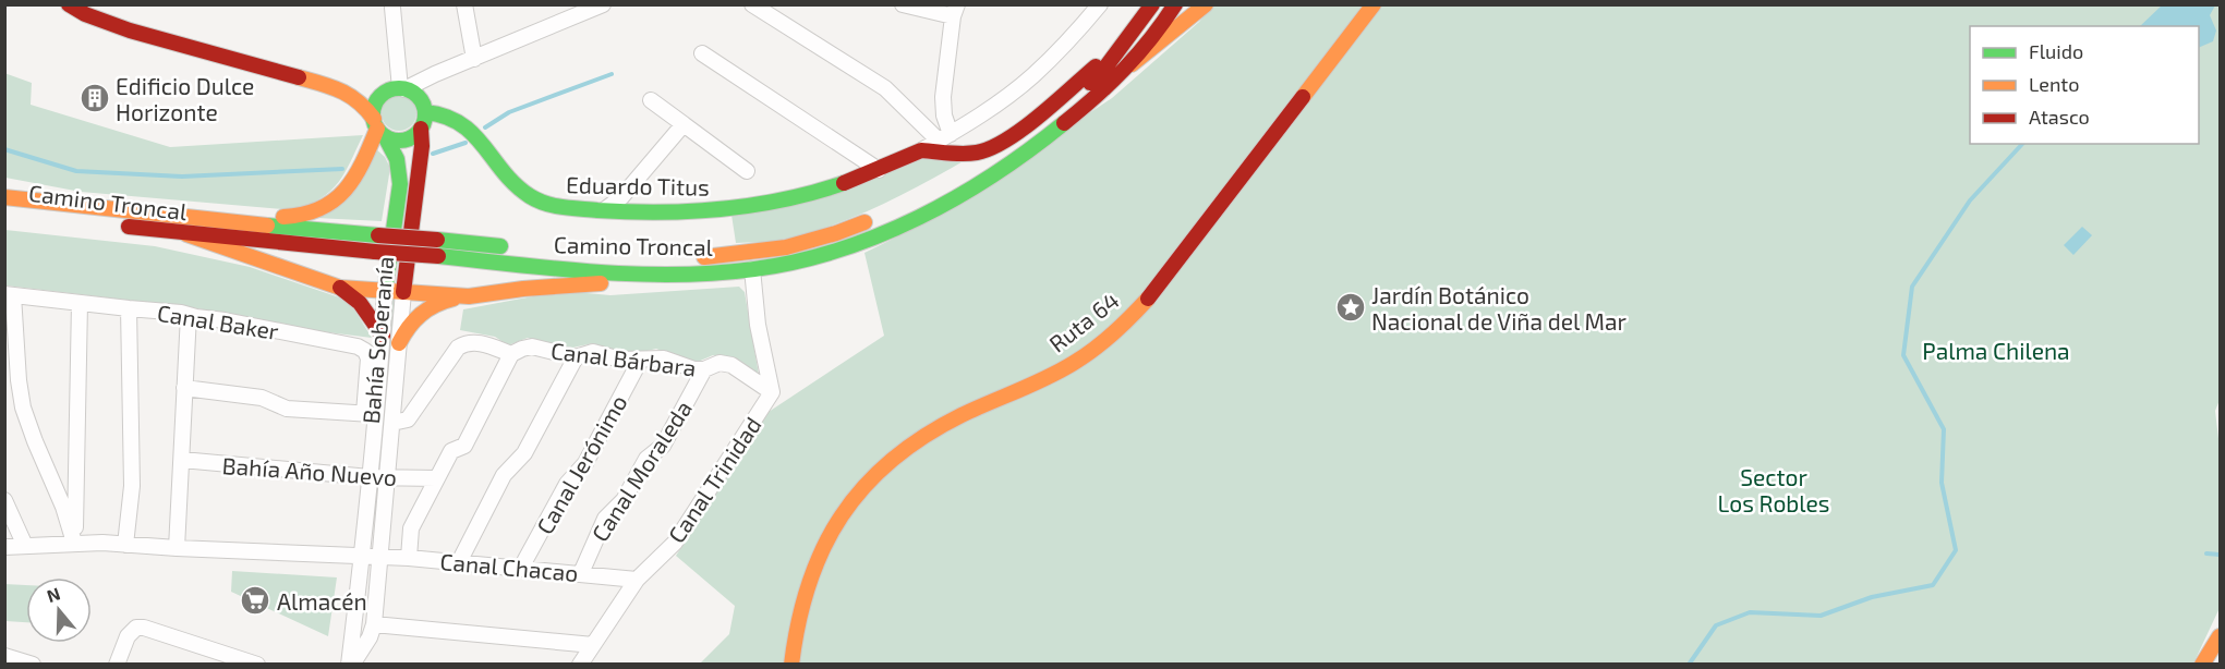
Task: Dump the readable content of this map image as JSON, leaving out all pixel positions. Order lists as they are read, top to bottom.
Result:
{
  "streets": {
    "main road": [
      "Eduardo Titus",
      "Camino Troncal",
      "Ruta 64",
      "Bahía Soberanía"
    ],
    "street": [
      "Canal Baker",
      "Canal Bárbara",
      "Canal Jerónimo",
      "Bahía Año Nuevo",
      "Canal Moraleda",
      "Canal Trinidad",
      "Canal Chacao"
    ]
  },
  "crossings": [
    ["Eduardo Titus", "Bahía Soberanía"],
    ["Camino Troncal", "Canal Trinidad"],
    ["Canal Baker", "Bahía Soberanía"],
    ["Bahía Soberanía", "Canal Bárbara"],
    ["Bahía Soberanía", "Bahía Año Nuevo"],
    ["Bahía Soberanía", "Canal Chacao"],
    ["Canal Bárbara", "Canal Jerónimo"],
    ["Canal Bárbara", "Canal Moraleda"],
    ["Canal Bárbara", "Canal Trinidad"],
    ["Canal Jerónimo", "Canal Chacao"],
    ["Canal Moraleda", "Canal Chacao"],
    ["Canal Trinidad", "Canal Chacao"]
  ],
  "parks": ["Palma Chilena", "Sector Los Robles"],
  "places": {
    "building": ["Edificio Dulce Horizonte"],
    "place": ["Jardín Botánico Nacional de Viña del Mar"],
    "supermarket": ["Almacén"]
  },
  "legend": ["Fluido", "Lento", "Atasco"],
  "north": "top"
}
